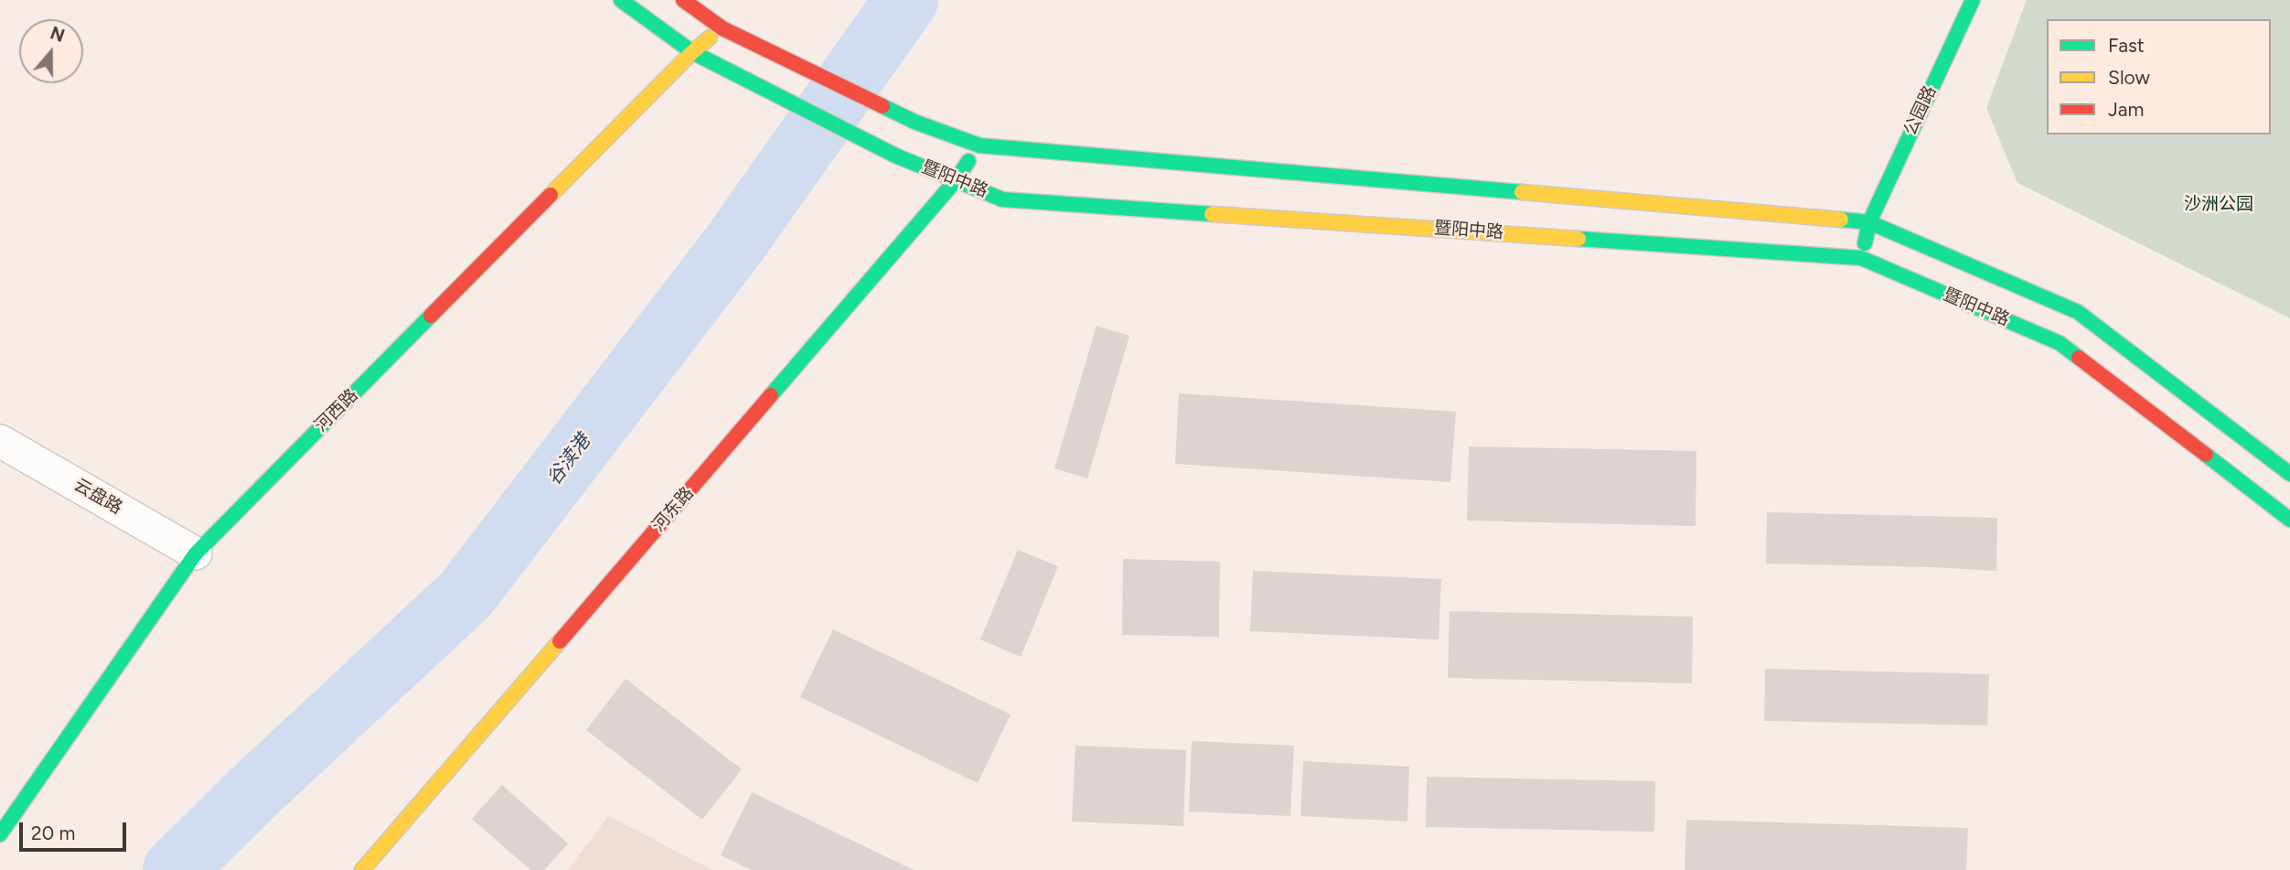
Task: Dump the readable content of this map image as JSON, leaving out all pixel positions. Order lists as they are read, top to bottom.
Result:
{
  "streets": {
    "main road": [
      "公园路",
      "暨阳中路",
      "河西路",
      "河东路"
    ],
    "street": ["云盘路"]
  },
  "crossings": [
    ["公园路", "暨阳中路"],
    ["暨阳中路", "河西路"],
    ["暨阳中路", "河东路"],
    ["河西路", "云盘路"]
  ],
  "water": ["谷渎港"],
  "parks": ["沙洲公园"],
  "legend": ["Fast", "Slow", "Jam"],
  "scale_bar": "20 m",
  "north": "top"
}
